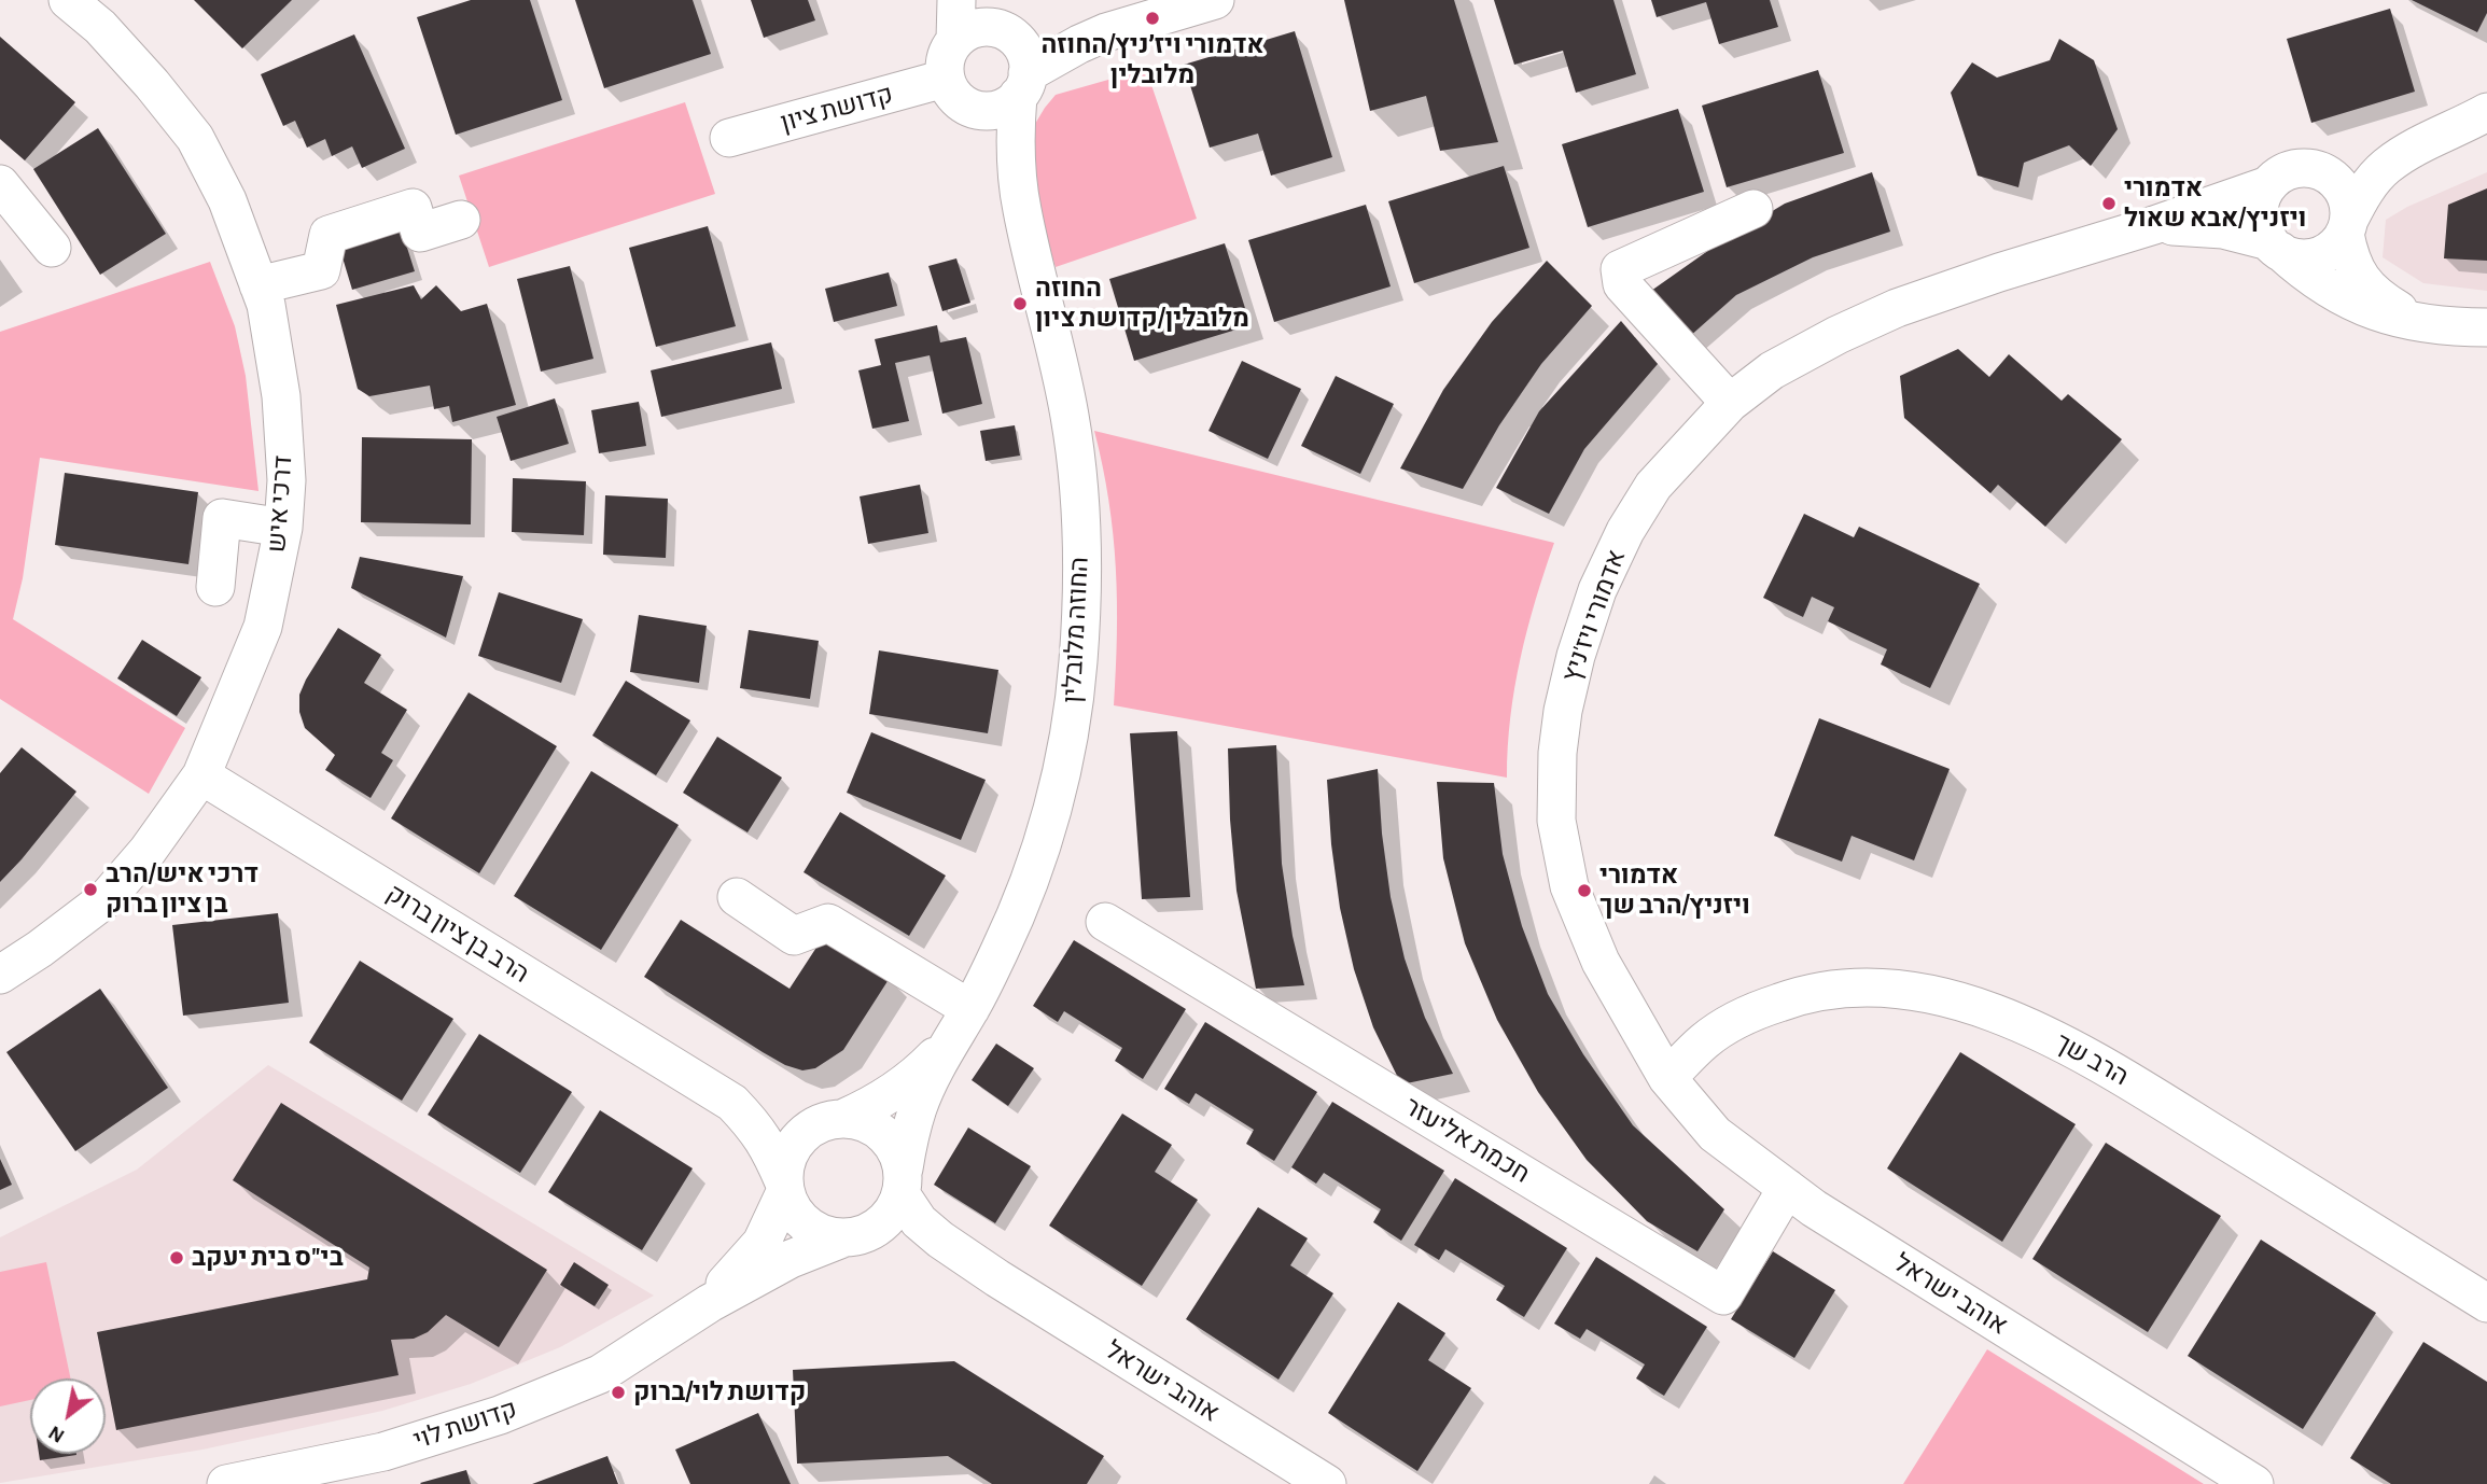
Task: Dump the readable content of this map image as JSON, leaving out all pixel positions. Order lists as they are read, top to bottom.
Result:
{
  "streets": {
    "street": [
      "קדושת ציון",
      "דרכי איש",
      "אדמורי ויז'ניץ",
      "החוזה מלובלין",
      "הרב בן ציון ברוק",
      "הרב שך",
      "חכמת אליעזר",
      "אוהב ישראל",
      "קדושת לוי"
    ]
  },
  "crossings": [
    ["קדושת ציון", "החוזה מלובלין"],
    ["דרכי איש", "הרב בן ציון ברוק"],
    ["אדמורי ויז'ניץ", "הרב שך"],
    ["אדמורי ויז'ניץ", "אוהב ישראל"],
    ["החוזה מלובלין", "הרב בן ציון ברוק"],
    ["החוזה מלובלין", "אוהב ישראל"],
    ["החוזה מלובלין", "קדושת לוי"],
    ["הרב בן ציון ברוק", "אוהב ישראל"],
    ["הרב בן ציון ברוק", "קדושת לוי"],
    ["הרב שך", "אוהב ישראל"],
    ["חכמת אליעזר", "אוהב ישראל"],
    ["אוהב ישראל", "קדושת לוי"]
  ],
  "places": [
    "אדמורי ויז׳ניץ/החוזה מלובלין",
    "אדמורי ויזניץ/אבא שאול",
    "החוזה מלובלין/קדושת ציון",
    "דרכי איש/הרב בן ציון ברוק",
    "אדמורי ויזניץ/הרב שך",
    "בי\"ס בית יעקב",
    "קדושת לוי/ברוק"
  ],
  "north": "bottom left"
}
